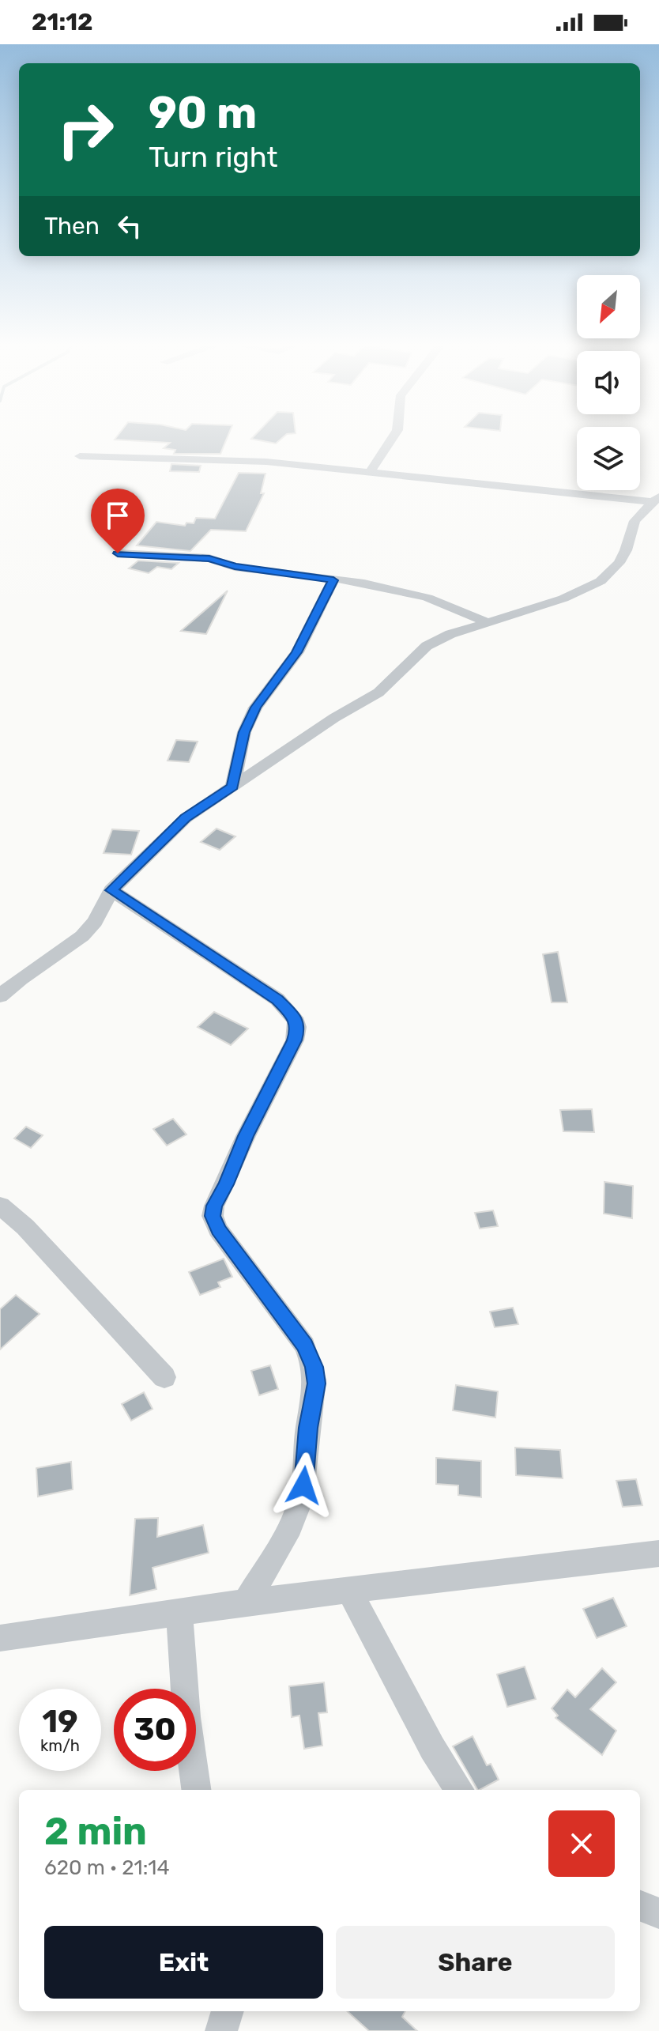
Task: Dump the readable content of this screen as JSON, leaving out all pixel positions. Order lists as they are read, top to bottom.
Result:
{
  "north": "bottom left",
  "page": {
    "status": "21:12",
    "turn": ["90 m", "Turn right"],
    "then": "Then",
    "speed": "19 km/h",
    "limit": "30",
    "heading": ["2 min", "620 m · 21:14"],
    "buttons": ["Exit", "Share"]
  }
}
